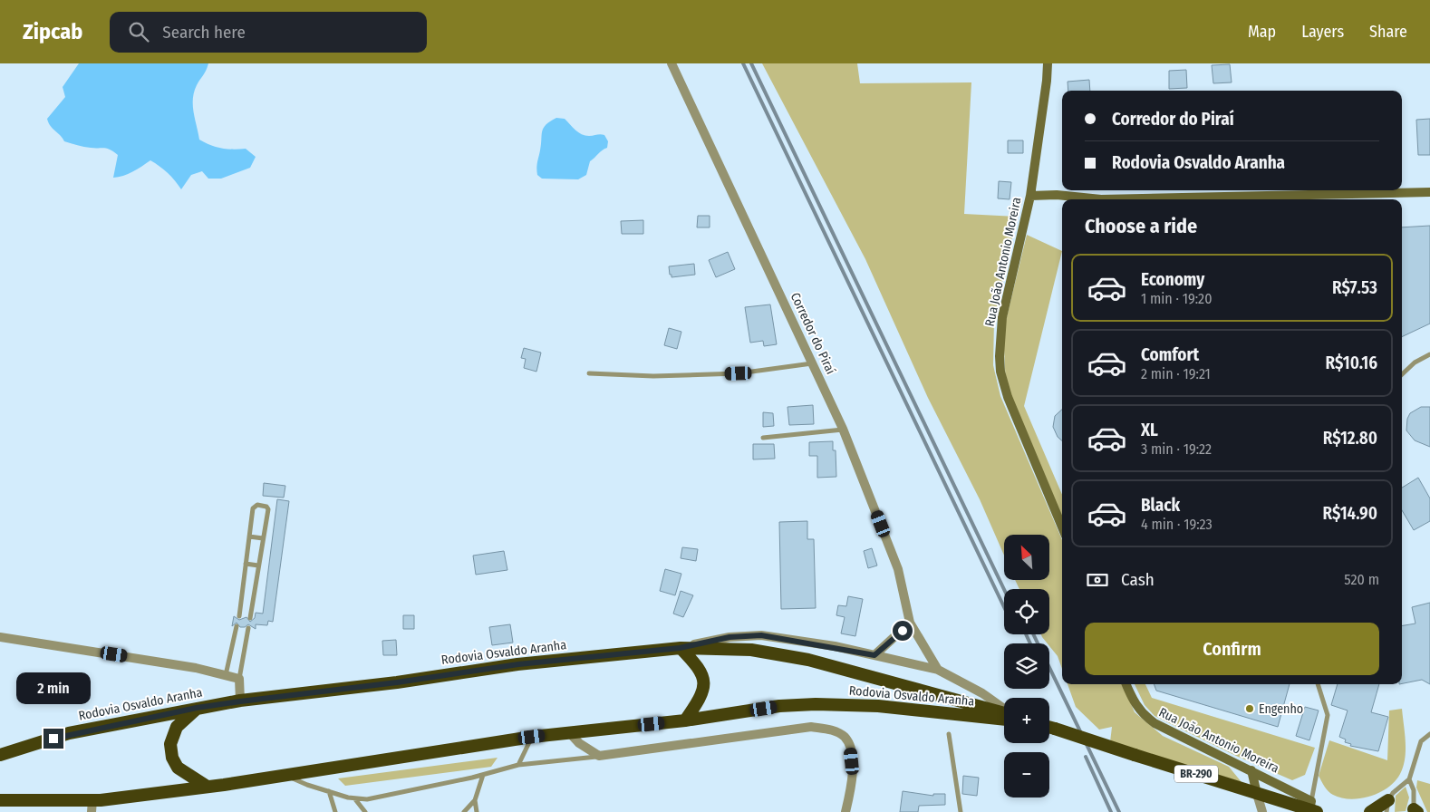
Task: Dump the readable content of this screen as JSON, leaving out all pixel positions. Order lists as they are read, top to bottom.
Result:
{
  "streets": {
    "highway": ["Rodovia Osvaldo Aranha", "BR-290"],
    "main road": ["Rua João Antonio Moreira"],
    "street": ["Corredor do Piraí"]
  },
  "crossings": [
    ["Rua João Antonio Moreira", "BR-290"]
  ],
  "places": ["Engenho"],
  "north": "top left",
  "page": {
    "header": "Zipcab",
    "search": "Search here",
    "nav": ["Map", "Layers", "Share"],
    "banner": ["Corredor do Piraí", "Rodovia Osvaldo Aranha"],
    "heading": "Choose a ride",
    "list": [
      {
        "name": "Economy",
        "note": "1 min · 19:20",
        "value": "R$7.53"
      },
      {
        "name": "Comfort",
        "note": "2 min · 19:21",
        "value": "R$10.16"
      },
      {
        "name": "XL",
        "note": "3 min · 19:22",
        "value": "R$12.80"
      },
      {
        "name": "Black",
        "note": "4 min · 19:23",
        "value": "R$14.90"
      }
    ],
    "map_buttons": ["+", "−"],
    "pay": ["Cash", "520 m"],
    "buttons": "Confirm",
    "bubble": "2 min"
  }
}
